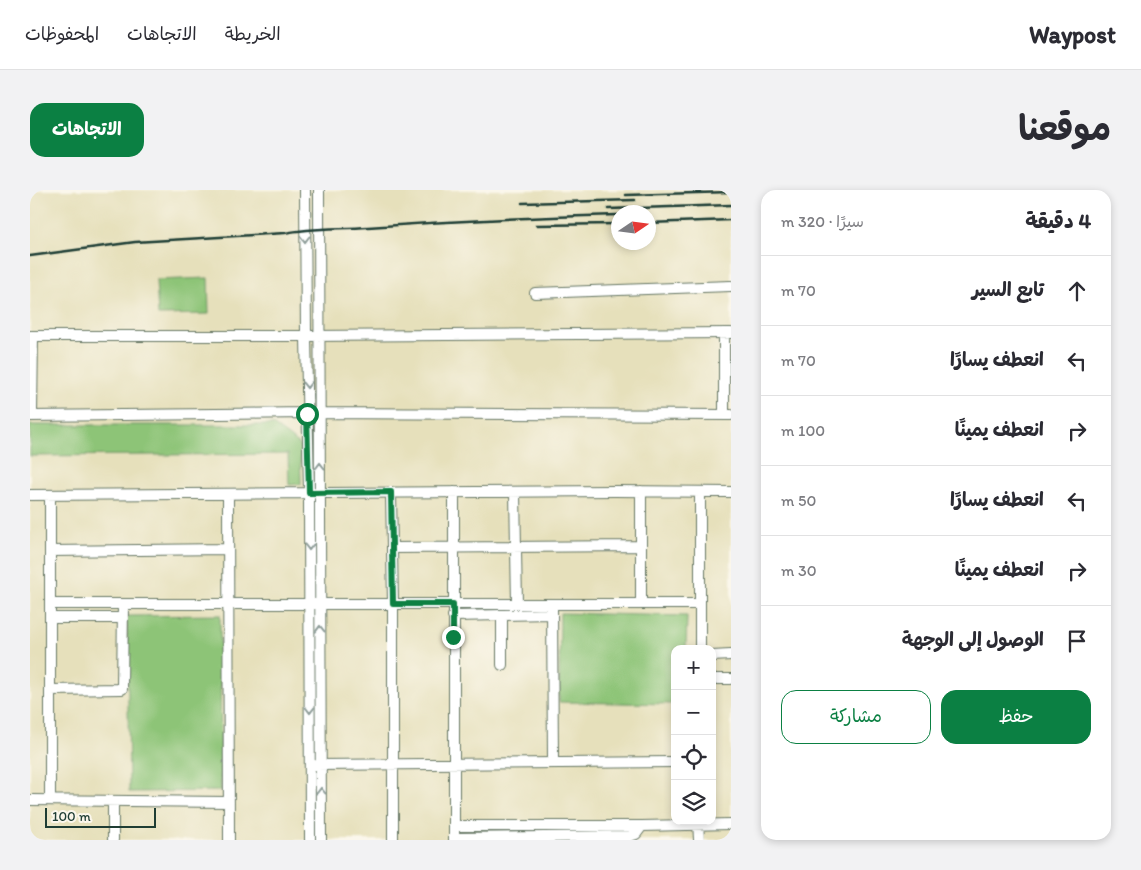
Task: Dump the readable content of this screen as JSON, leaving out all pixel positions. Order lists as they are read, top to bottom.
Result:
{
  "scale_bar": "100 m",
  "north": "right",
  "page": {
    "header": "Waypost",
    "nav": ["الخريطة", "الاتجاهات", "المحفوظات"],
    "title": "موقعنا",
    "buttons": [
      "الاتجاهات",
      ["حفظ", "مشاركة"]
    ],
    "heading": ["4 دقيقة", "سيرًا · 320 m"],
    "list": [
      ["تابع السير", "70 m"],
      ["انعطف يسارًا", "70 m"],
      ["انعطف يمينًا", "100 m"],
      ["انعطف يسارًا", "50 m"],
      ["انعطف يمينًا", "30 m"],
      "الوصول إلى الوجهة"
    ],
    "map_buttons": ["+", "−"],
    "scale": "100 m"
  }
}
